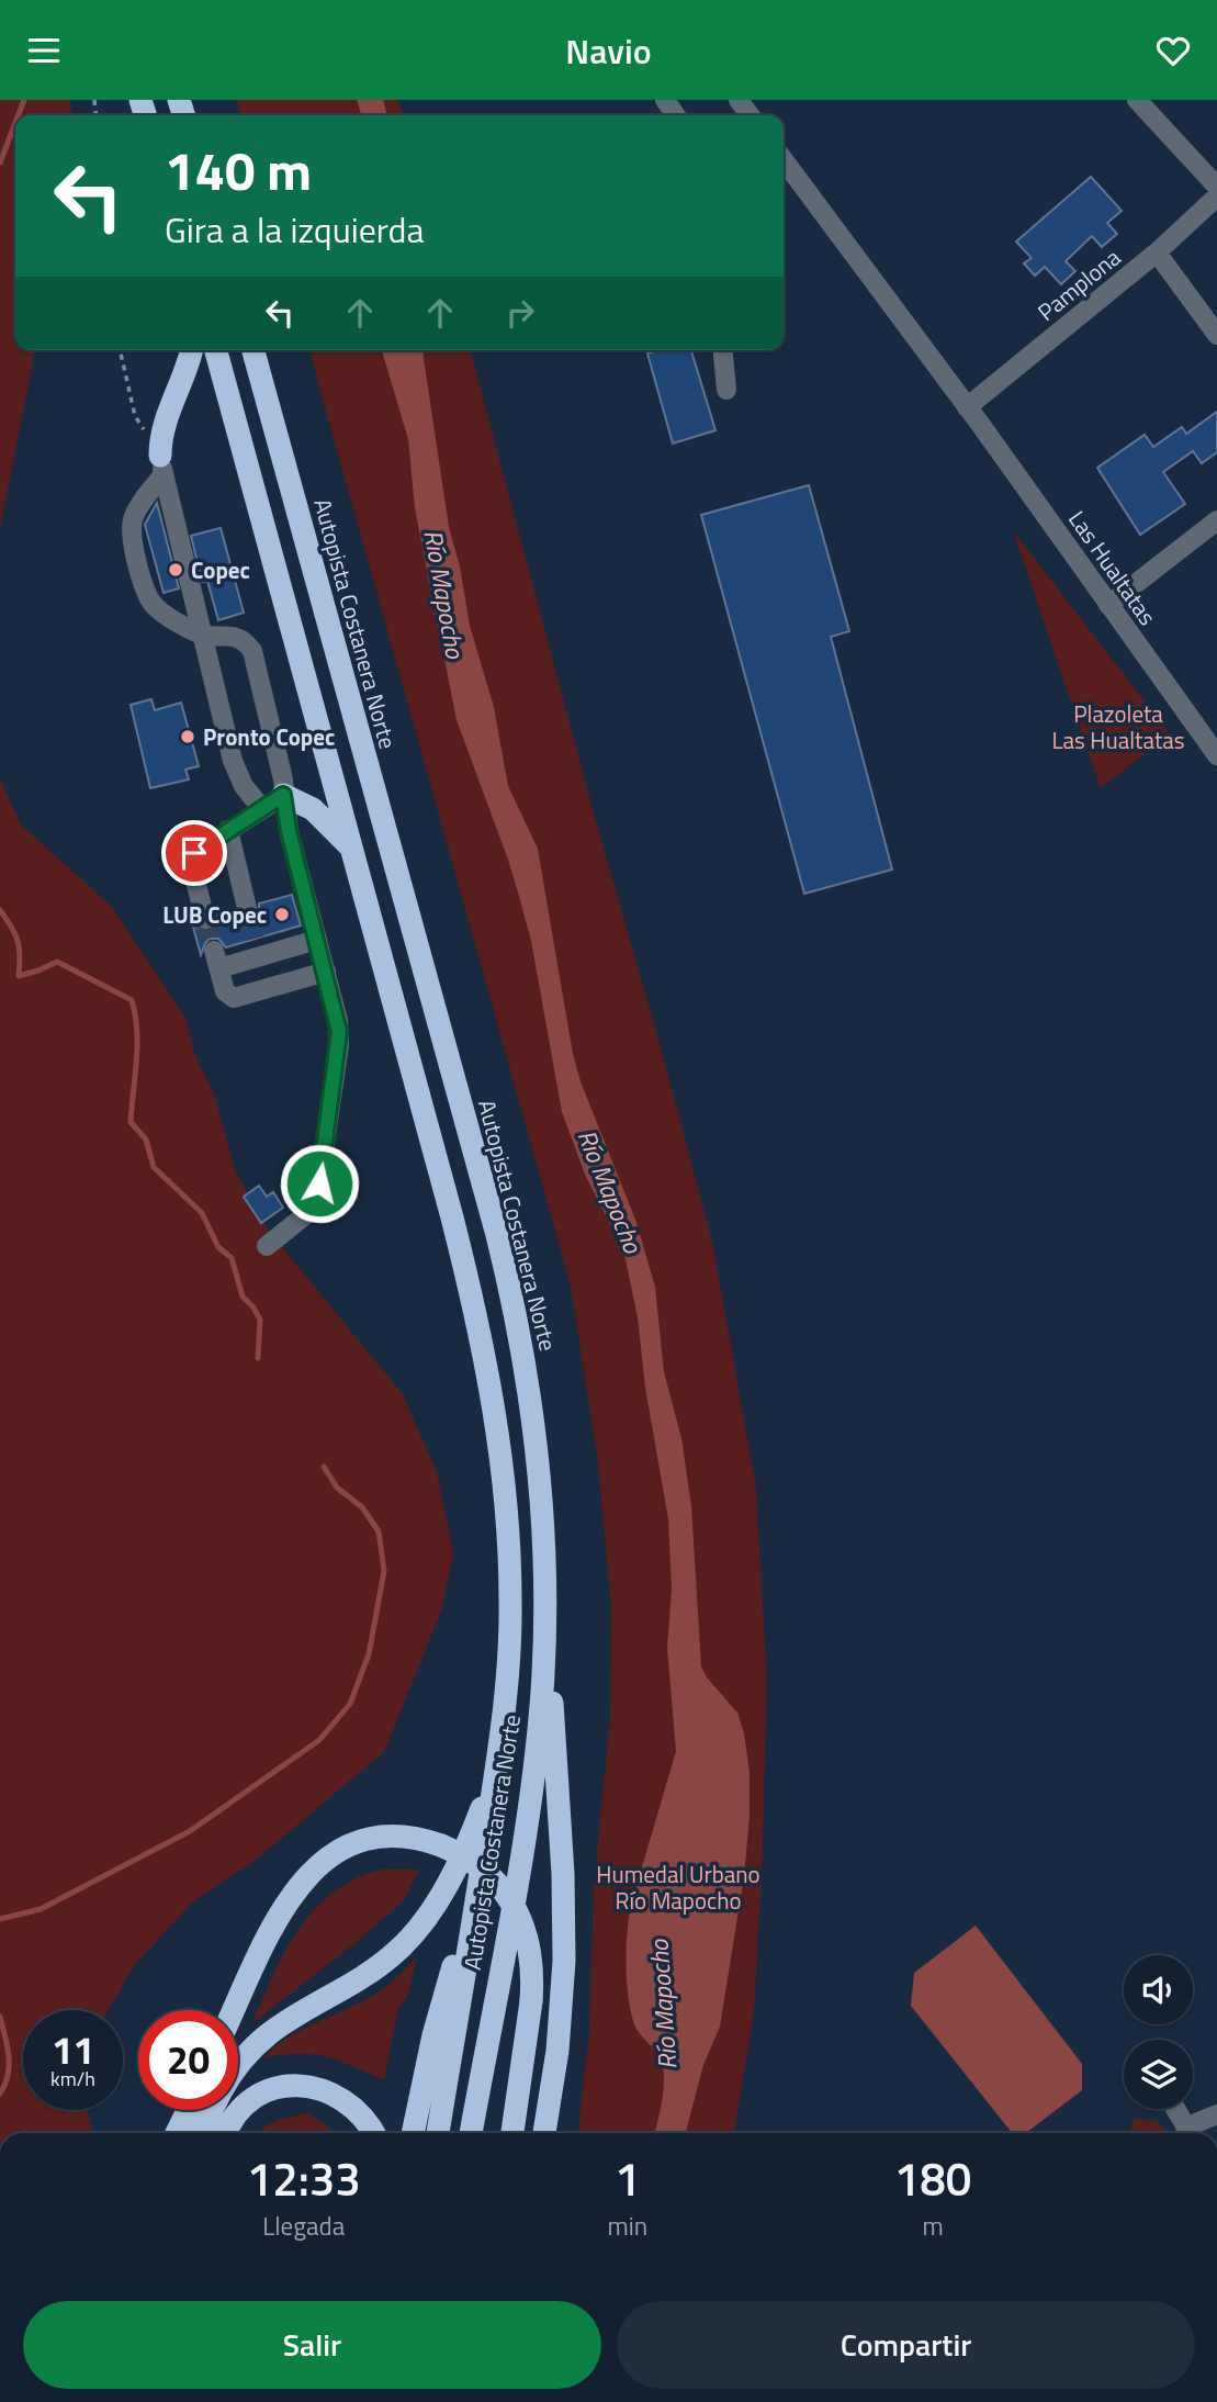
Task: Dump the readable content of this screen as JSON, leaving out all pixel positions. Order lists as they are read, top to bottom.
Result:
{
  "streets": {
    "highway": ["Autopista Costanera Norte"],
    "street": ["Pamplona", "Las Hualtatas"]
  },
  "crossings": [
    ["Pamplona", "Las Hualtatas"]
  ],
  "water": ["Río Mapocho"],
  "parks": ["Plazoleta Las Hualtatas", "Humedal Urbano Río Mapocho"],
  "places": ["Copec", "Pronto Copec", "LUB Copec"],
  "page": {
    "header": "Navio",
    "turn": ["140 m", "Gira a la izquierda"],
    "speed": "11 km/h",
    "limit": "20",
    "eta": [
      "12:33",
      "Llegada",
      "1",
      "min",
      "180",
      "m"
    ],
    "buttons": ["Salir", "Compartir"]
  }
}
